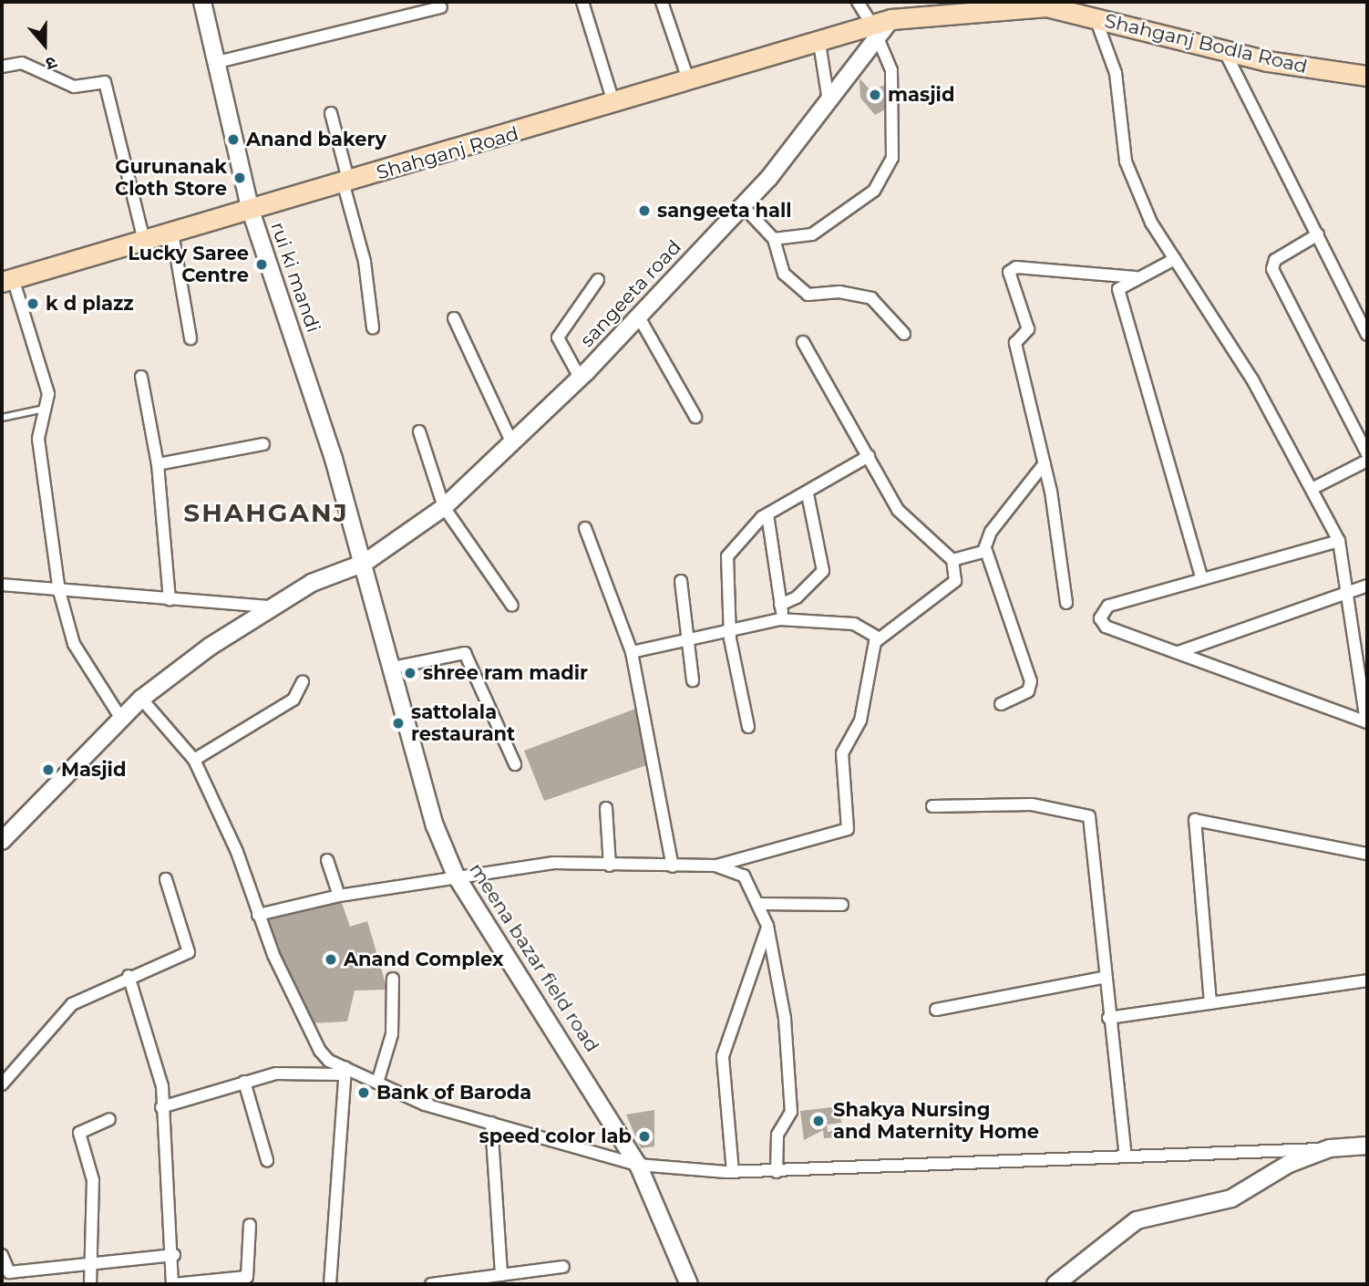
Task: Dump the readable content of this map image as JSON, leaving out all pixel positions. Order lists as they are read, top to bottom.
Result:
{
  "streets": {
    "main road": [
      "Shahganj Bodla Road",
      "Shahganj Road",
      "rui ki mandi",
      "sangeeta road",
      "meena bazar field road"
    ]
  },
  "crossings": [
    ["Shahganj Bodla Road", "Shahganj Road"],
    ["Shahganj Road", "rui ki mandi"],
    ["Shahganj Road", "sangeeta road"],
    ["rui ki mandi", "sangeeta road"],
    ["rui ki mandi", "meena bazar field road"],
    ["sangeeta road", "meena bazar field road"]
  ],
  "districts": ["SHAHGANJ"],
  "places": [
    "masjid",
    "Anand bakery",
    "Gurunanak Cloth Store",
    "sangeeta hall",
    "Lucky Saree Centre",
    "k d plazz",
    "shree ram madir",
    "sattolala restaurant",
    "Masjid",
    "Anand Complex",
    "Bank of Baroda",
    "Shakya Nursing and Maternity Home",
    "speed color lab"
  ],
  "north": "bottom"
}
